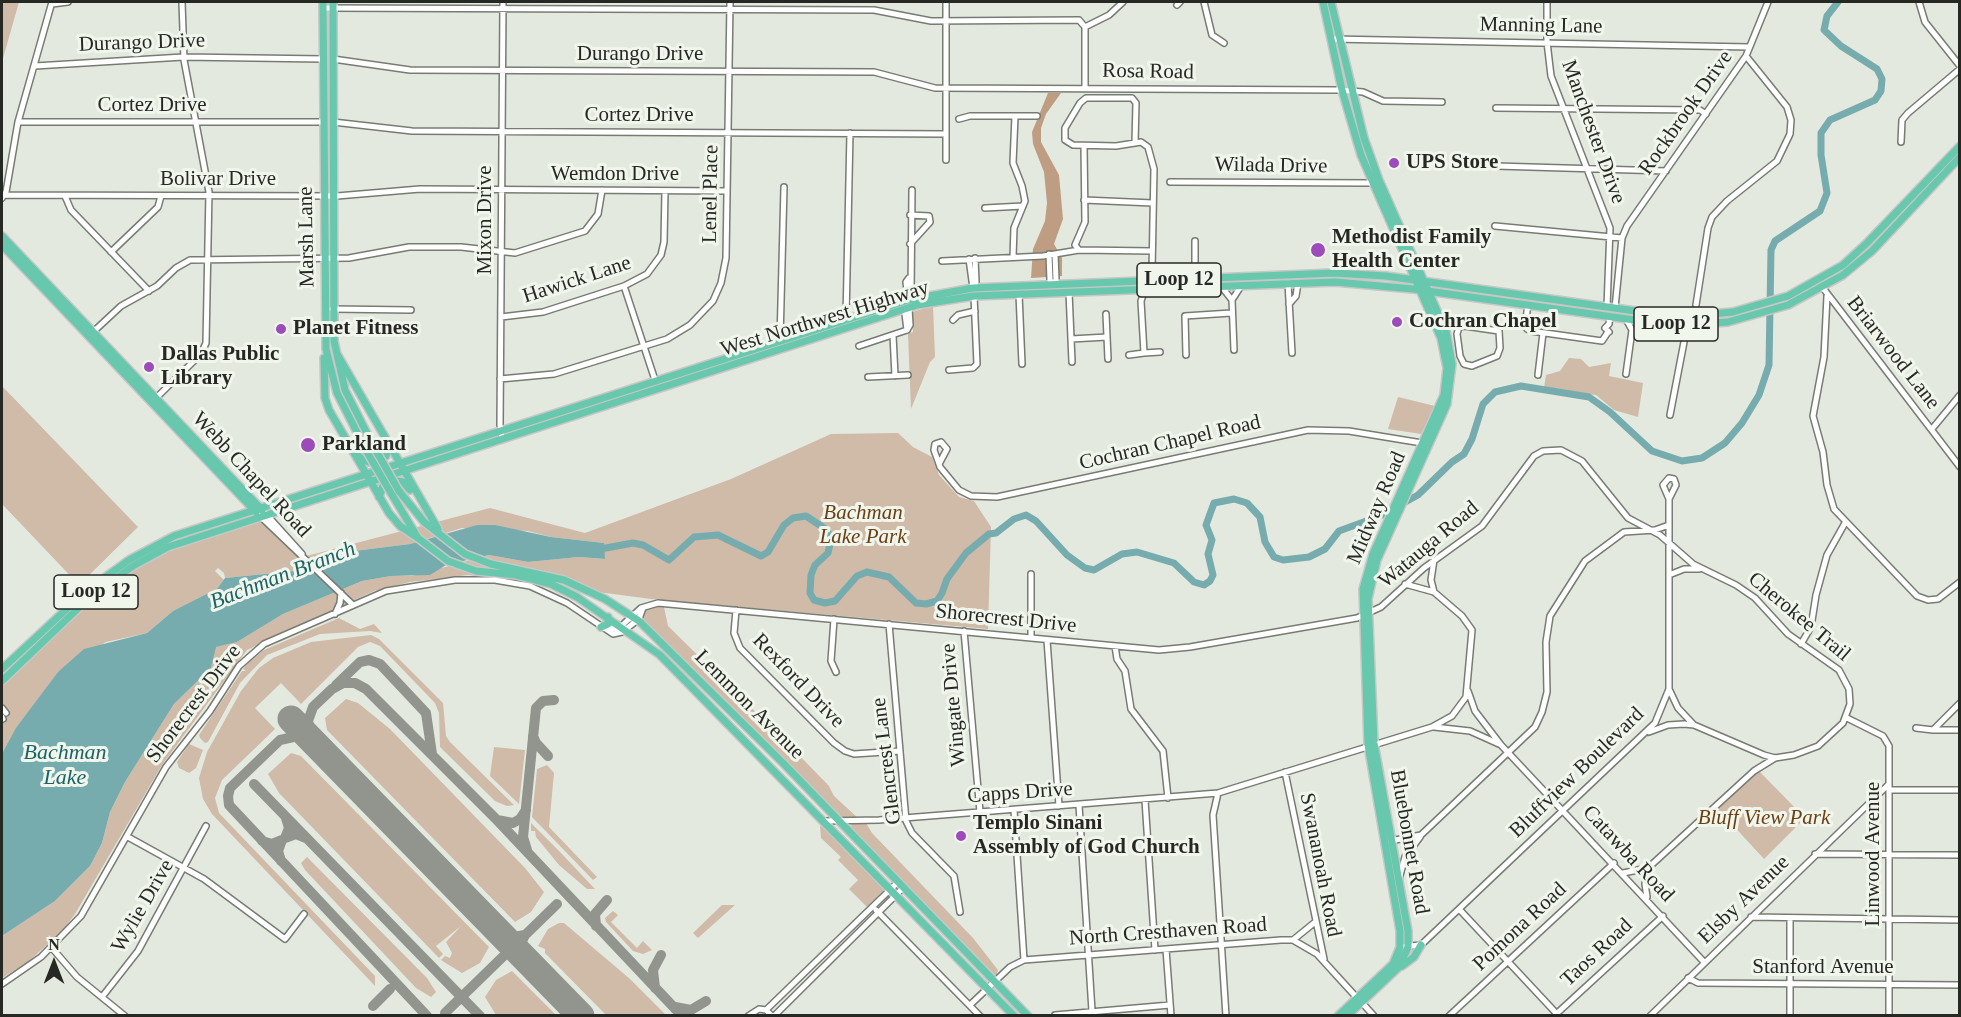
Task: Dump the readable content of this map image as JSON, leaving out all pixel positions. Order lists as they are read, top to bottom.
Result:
{
  "streets": {
    "main road": [
      "Marsh Lane",
      "Loop 12",
      "West Northwest Highway",
      "Webb Chapel Road",
      "Midway Road",
      "Lemmon Avenue",
      "Bluebonnet Road"
    ],
    "street": [
      "Manning Lane",
      "Durango Drive",
      "Rosa Road",
      "Cortez Drive",
      "Rockbrook Drive",
      "Manchester Drive",
      "Wilada Drive",
      "Wemdon Drive",
      "Bolivar Drive",
      "Lenel Place",
      "Mixon Drive",
      "Hawick Lane",
      "Briarwood Lane",
      "Cochran Chapel Road",
      "Watauga Road",
      "Cherokee Trail",
      "Shorecrest Drive",
      "Rexford Drive",
      "Wingate Drive",
      "Glencrest Lane",
      "Bluffview Boulevard",
      "Capps Drive",
      "Catawba Road",
      "Linwood Avenue",
      "Swananoah Road",
      "Elsby Avenue",
      "Wylie Drive",
      "Pomona Road",
      "North Cresthaven Road",
      "Taos Road",
      "Stanford Avenue"
    ]
  },
  "crossings": [
    ["Manning Lane", "Rockbrook Drive"],
    ["Manning Lane", "Manchester Drive"],
    ["Manning Lane", "Midway Road"],
    ["Durango Drive", "Rosa Road"],
    ["Durango Drive", "Lenel Place"],
    ["Durango Drive", "Mixon Drive"],
    ["Durango Drive", "Marsh Lane"],
    ["Rosa Road", "Midway Road"],
    ["Cortez Drive", "Lenel Place"],
    ["Cortez Drive", "Mixon Drive"],
    ["Cortez Drive", "Marsh Lane"],
    ["Rockbrook Drive", "West Northwest Highway"],
    ["Wilada Drive", "Midway Road"],
    ["Wemdon Drive", "Bolivar Drive"],
    ["Wemdon Drive", "Lenel Place"],
    ["Wemdon Drive", "Mixon Drive"],
    ["Wemdon Drive", "Hawick Lane"],
    ["Bolivar Drive", "Mixon Drive"],
    ["Bolivar Drive", "Marsh Lane"],
    ["Lenel Place", "Mixon Drive"],
    ["Mixon Drive", "Hawick Lane"],
    ["Mixon Drive", "West Northwest Highway"],
    ["Marsh Lane", "Lemmon Avenue"],
    ["West Northwest Highway", "Briarwood Lane"],
    ["West Northwest Highway", "Webb Chapel Road"],
    ["West Northwest Highway", "Midway Road"],
    ["Cochran Chapel Road", "Midway Road"],
    ["Webb Chapel Road", "Shorecrest Drive"],
    ["Midway Road", "Watauga Road"],
    ["Midway Road", "Shorecrest Drive"],
    ["Midway Road", "Bluebonnet Road"],
    ["Watauga Road", "Cherokee Trail"],
    ["Watauga Road", "Shorecrest Drive"],
    ["Watauga Road", "Bluffview Boulevard"],
    ["Cherokee Trail", "Bluffview Boulevard"],
    ["Cherokee Trail", "Linwood Avenue"],
    ["Shorecrest Drive", "Rexford Drive"],
    ["Shorecrest Drive", "Lemmon Avenue"],
    ["Shorecrest Drive", "Wingate Drive"],
    ["Shorecrest Drive", "Glencrest Lane"],
    ["Rexford Drive", "Glencrest Lane"],
    ["Lemmon Avenue", "Capps Drive"],
    ["Wingate Drive", "Capps Drive"],
    ["Glencrest Lane", "Capps Drive"],
    ["Bluffview Boulevard", "Catawba Road"],
    ["Catawba Road", "Elsby Avenue"],
    ["Catawba Road", "Pomona Road"],
    ["Catawba Road", "Taos Road"],
    ["Linwood Avenue", "Elsby Avenue"],
    ["Linwood Avenue", "Stanford Avenue"],
    ["Swananoah Road", "North Cresthaven Road"],
    ["Elsby Avenue", "Stanford Avenue"]
  ],
  "water": ["Bachman Branch", "Bachman Lake"],
  "parks": ["Bachman Lake Park", "Bluff View Park"],
  "places": [
    "UPS Store",
    "Methodist Family Health Center",
    "Cochran Chapel",
    "Planet Fitness",
    "Dallas Public Library",
    "Parkland",
    "Templo Sinani Assembly of God Church"
  ],
  "north": "top"
}
